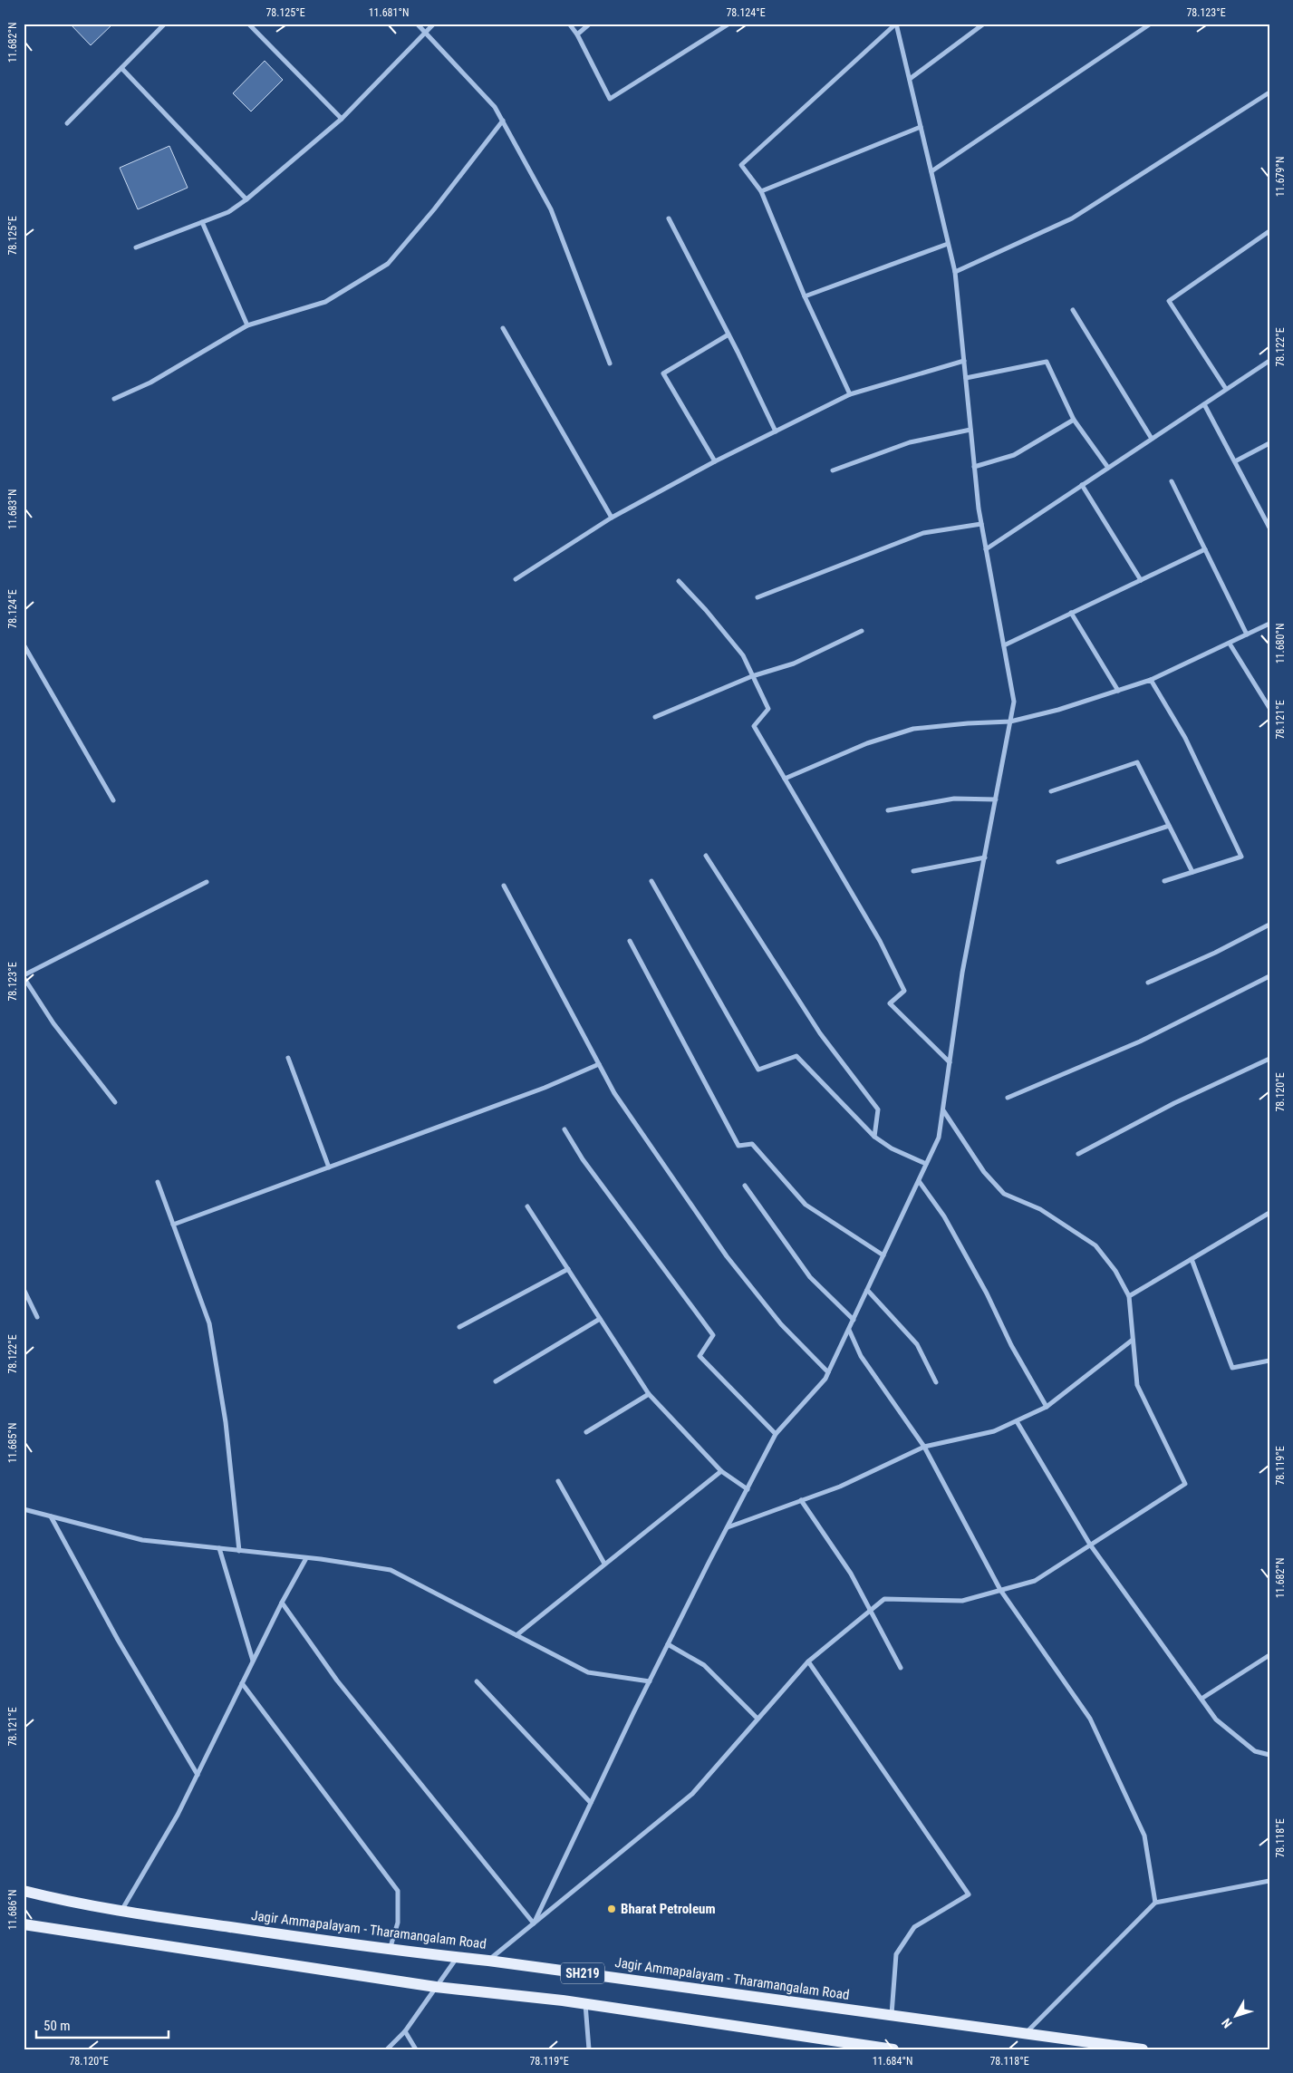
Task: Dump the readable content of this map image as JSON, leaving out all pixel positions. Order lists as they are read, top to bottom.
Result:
{
  "streets": {
    "main road": ["Jagir Ammapalayam - Tharamangalam Road", "SH219"]
  },
  "places": ["Bharat Petroleum"],
  "scale_bar": "50 m",
  "north": "bottom left",
  "coordinates": [
    "78.125°E",
    "11.681°N",
    "78.124°E",
    "78.123°E",
    "11.682°N",
    "11.679°N",
    "78.122°E",
    "11.683°N",
    "11.680°N",
    "78.121°E",
    "78.120°E",
    "11.685°N",
    "78.119°E",
    "78.118°E",
    "11.686°N",
    "11.684°N"
  ]
}
